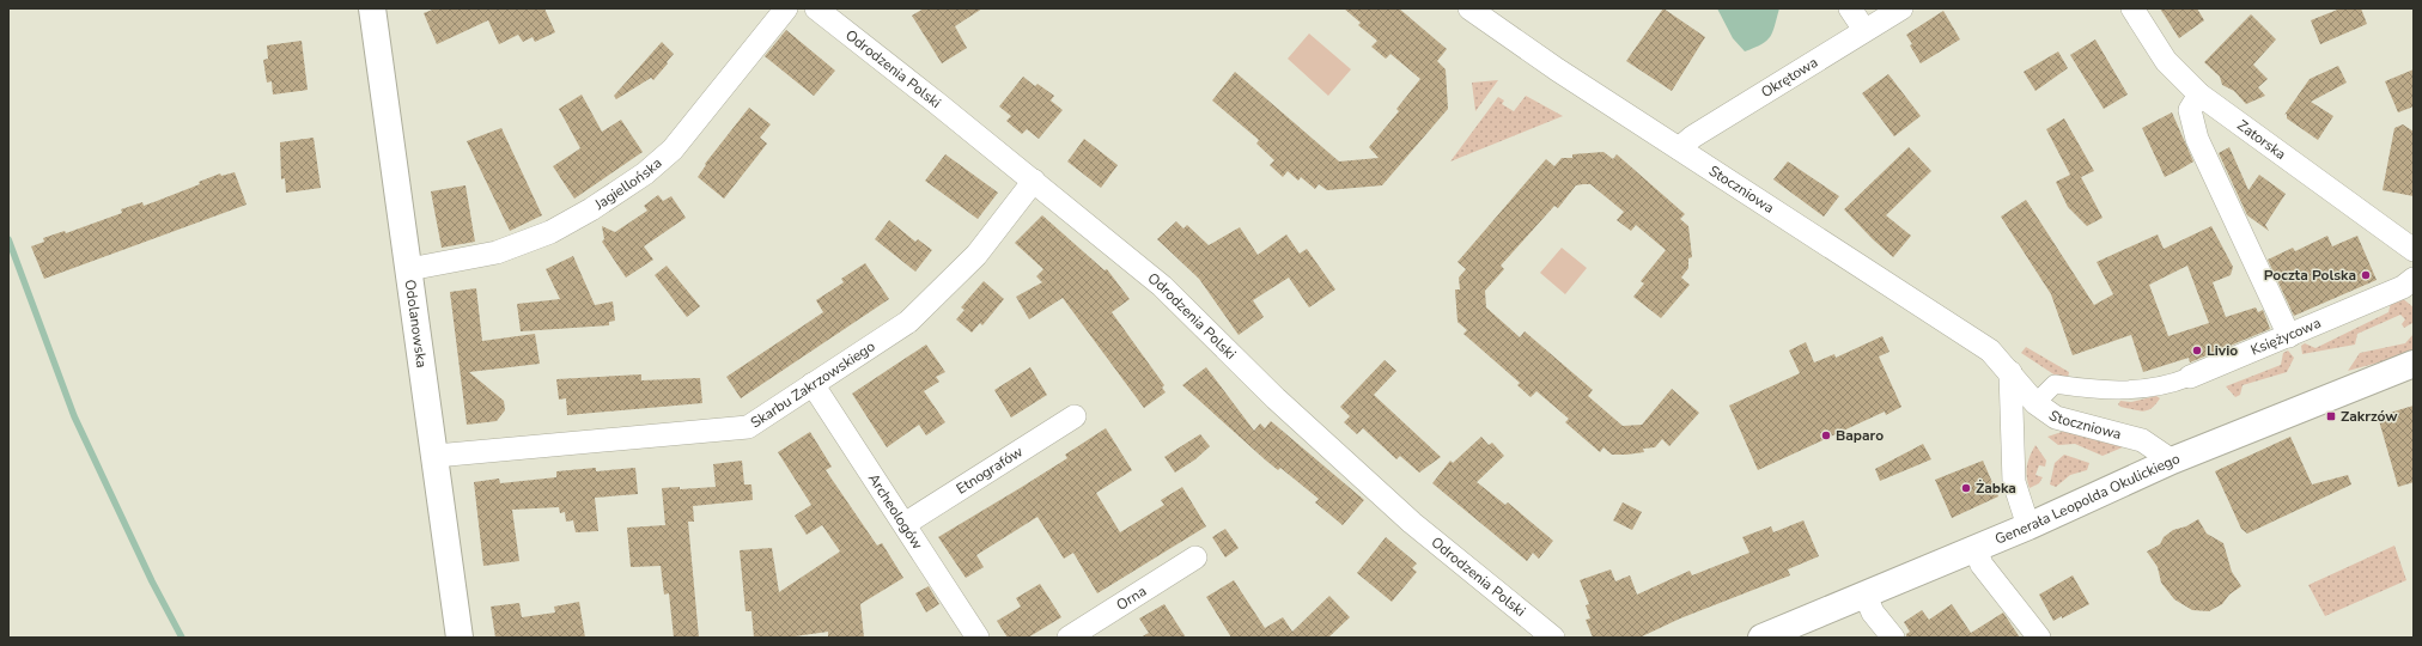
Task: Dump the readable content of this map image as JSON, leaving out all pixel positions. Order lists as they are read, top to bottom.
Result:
{
  "streets": {
    "street": [
      "Odrodzenia Polski",
      "Okrętowa",
      "Zatorska",
      "Jagiellońska",
      "Stoczniowa",
      "Odolanowska",
      "Księżycowa",
      "Skarbu Zakrzowskiego",
      "Etnografów",
      "Generała Leopolda Okulickiego",
      "Archeologów",
      "Orna"
    ]
  },
  "crossings": [
    ["Odrodzenia Polski", "Skarbu Zakrzowskiego"],
    ["Okrętowa", "Stoczniowa"],
    ["Jagiellońska", "Odolanowska"],
    ["Stoczniowa", "Księżycowa"],
    ["Stoczniowa", "Generała Leopolda Okulickiego"],
    ["Odolanowska", "Skarbu Zakrzowskiego"],
    ["Skarbu Zakrzowskiego", "Archeologów"],
    ["Etnografów", "Archeologów"]
  ],
  "places": {
    "other": [
      "Poczta Polska",
      "Livio",
      "Baparo",
      "Żabka"
    ],
    "transit": ["Zakrzów"]
  }
}
